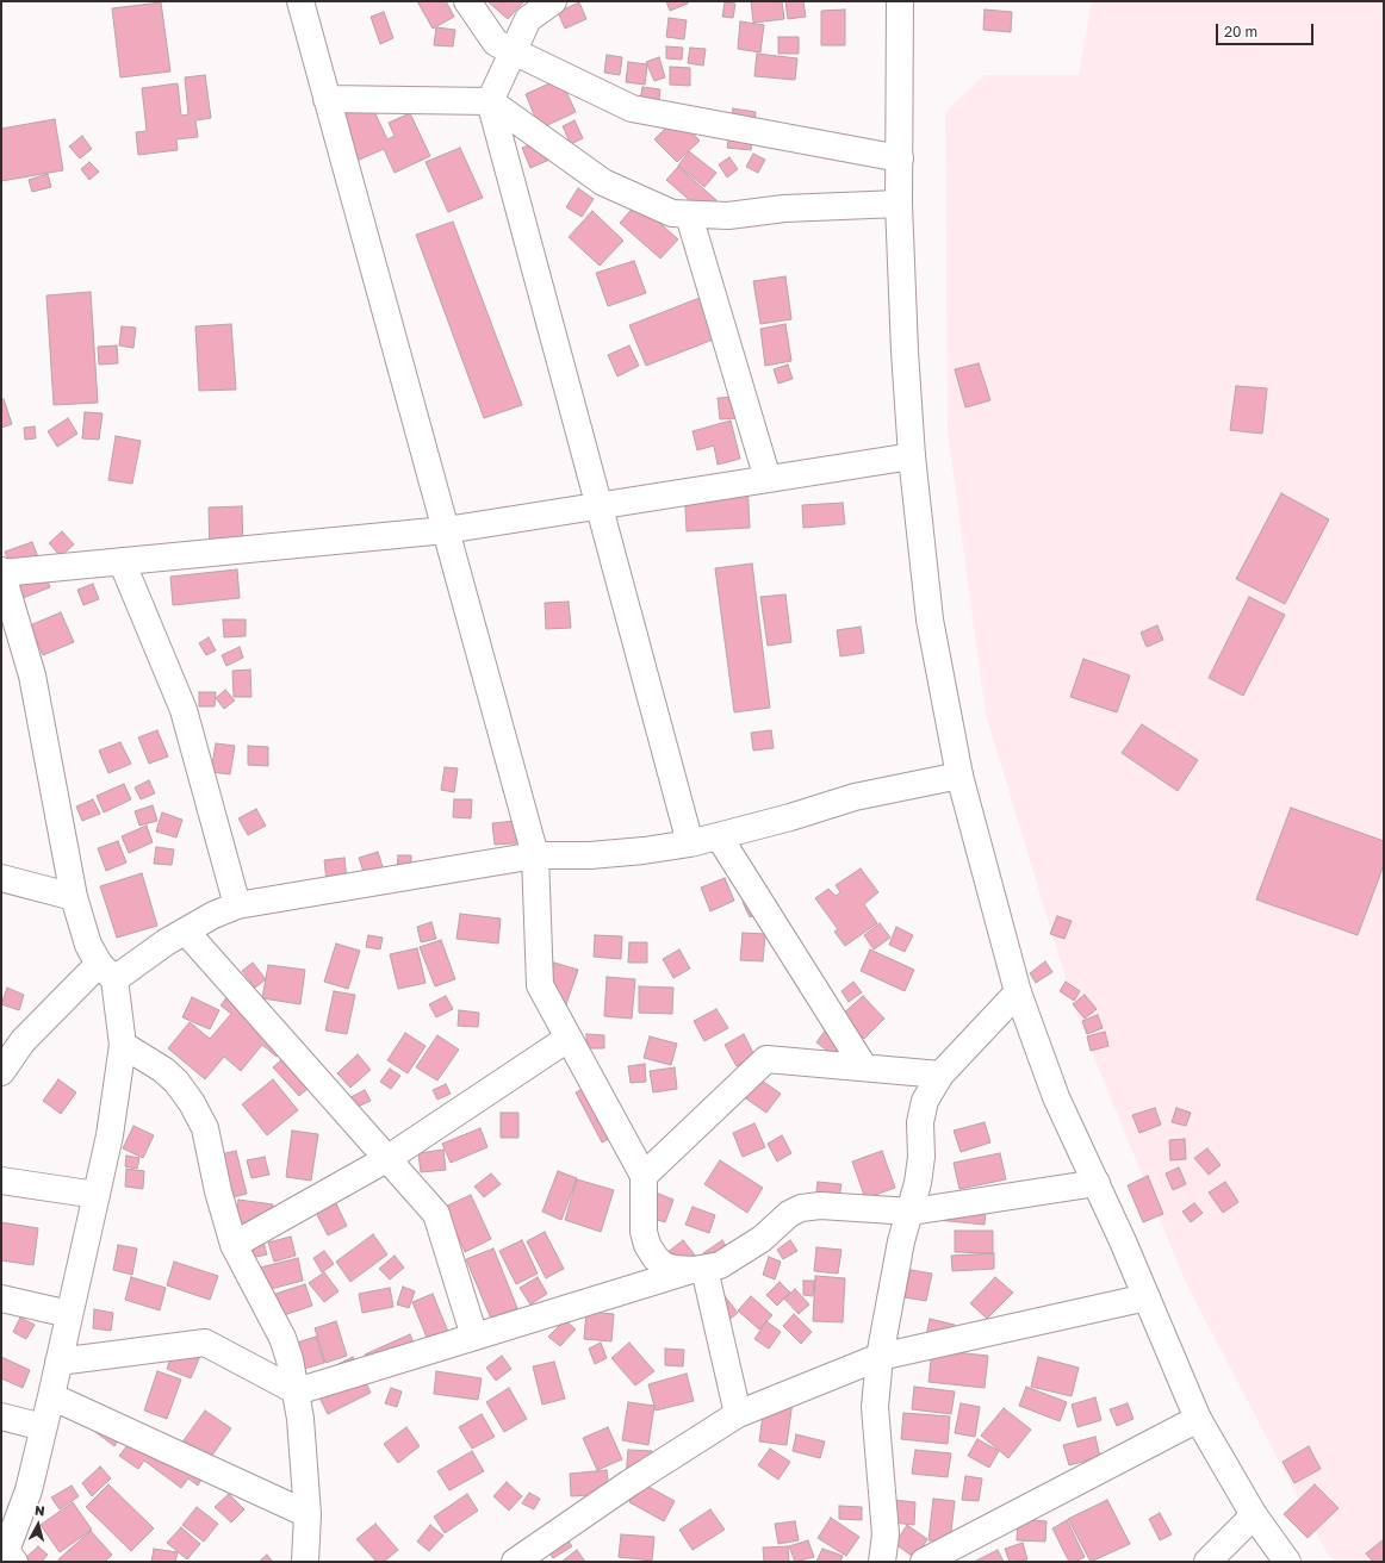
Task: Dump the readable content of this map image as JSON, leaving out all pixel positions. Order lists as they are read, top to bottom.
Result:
{
  "scale_bar": "20 m",
  "north": "top"
}
